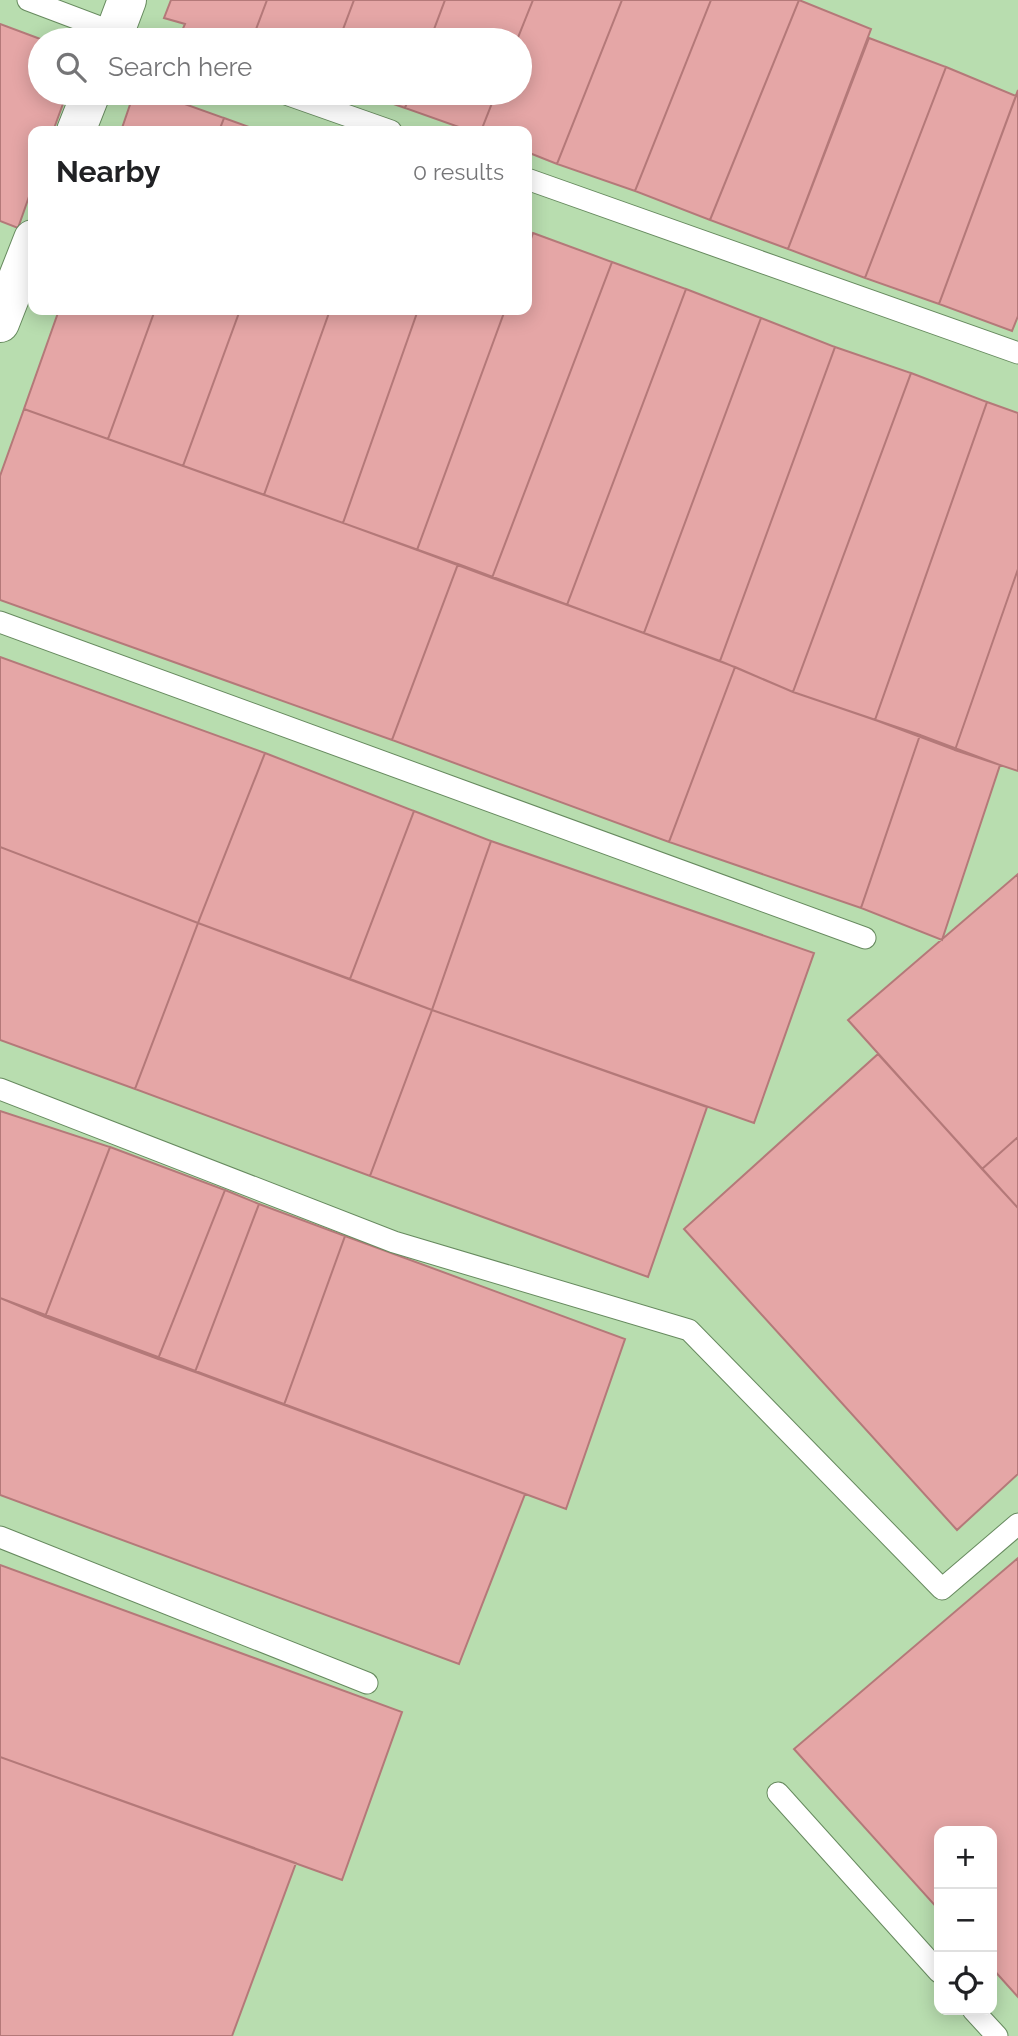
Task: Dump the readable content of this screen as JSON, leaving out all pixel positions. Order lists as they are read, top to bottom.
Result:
{
  "page": {
    "search": "Search here",
    "heading": ["Nearby", "0 results"],
    "map_buttons": ["+", "−"]
  }
}
